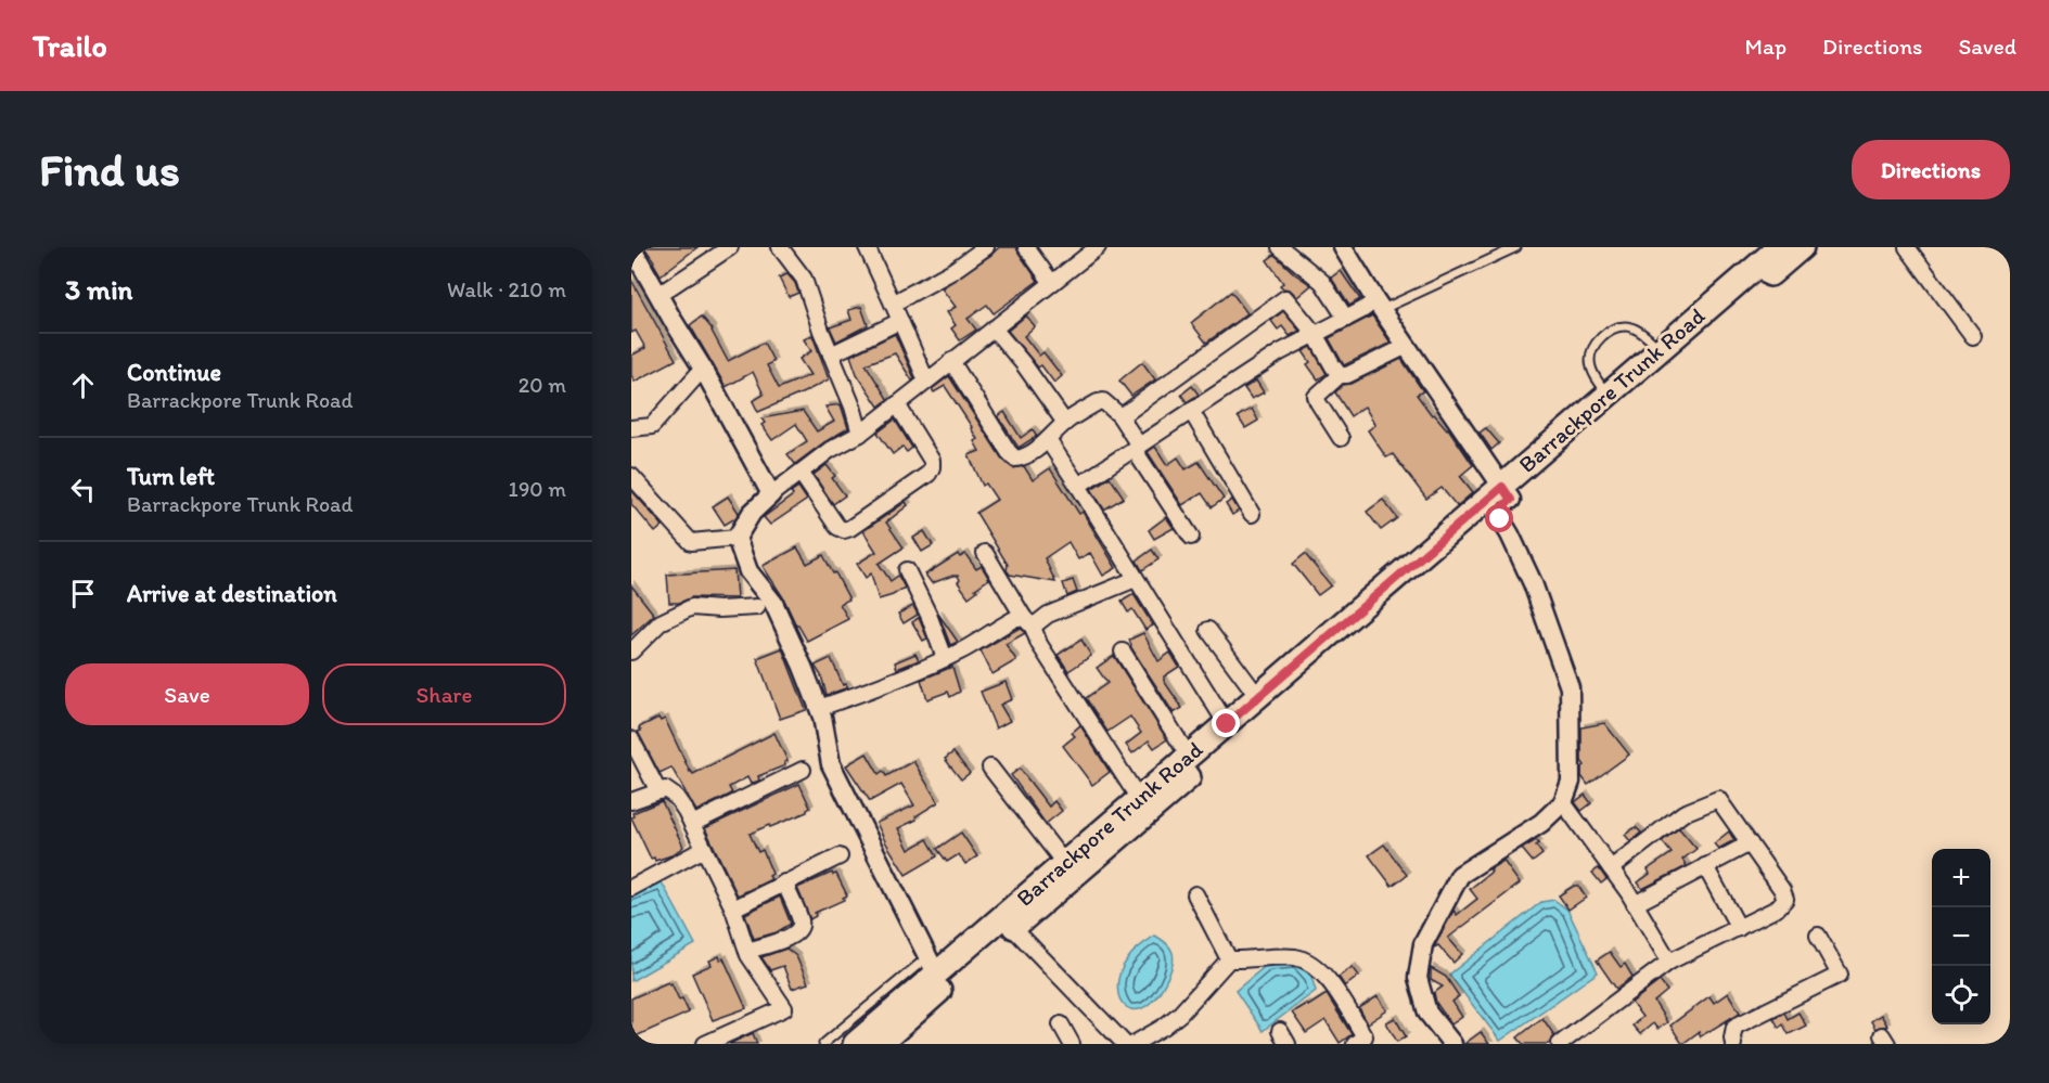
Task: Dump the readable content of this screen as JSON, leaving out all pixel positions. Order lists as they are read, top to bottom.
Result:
{
  "streets": {
    "main road": ["Barrackpore Trunk Road"]
  },
  "page": {
    "header": "Trailo",
    "nav": ["Map", "Directions", "Saved"],
    "buttons": [
      "Directions",
      ["Save", "Share"]
    ],
    "title": "Find us",
    "heading": ["3 min", "Walk · 210 m"],
    "list": [
      ["Continue", "Barrackpore Trunk Road", "20 m"],
      ["Turn left", "Barrackpore Trunk Road", "190 m"],
      "Arrive at destination"
    ],
    "map_buttons": ["+", "−"]
  }
}
